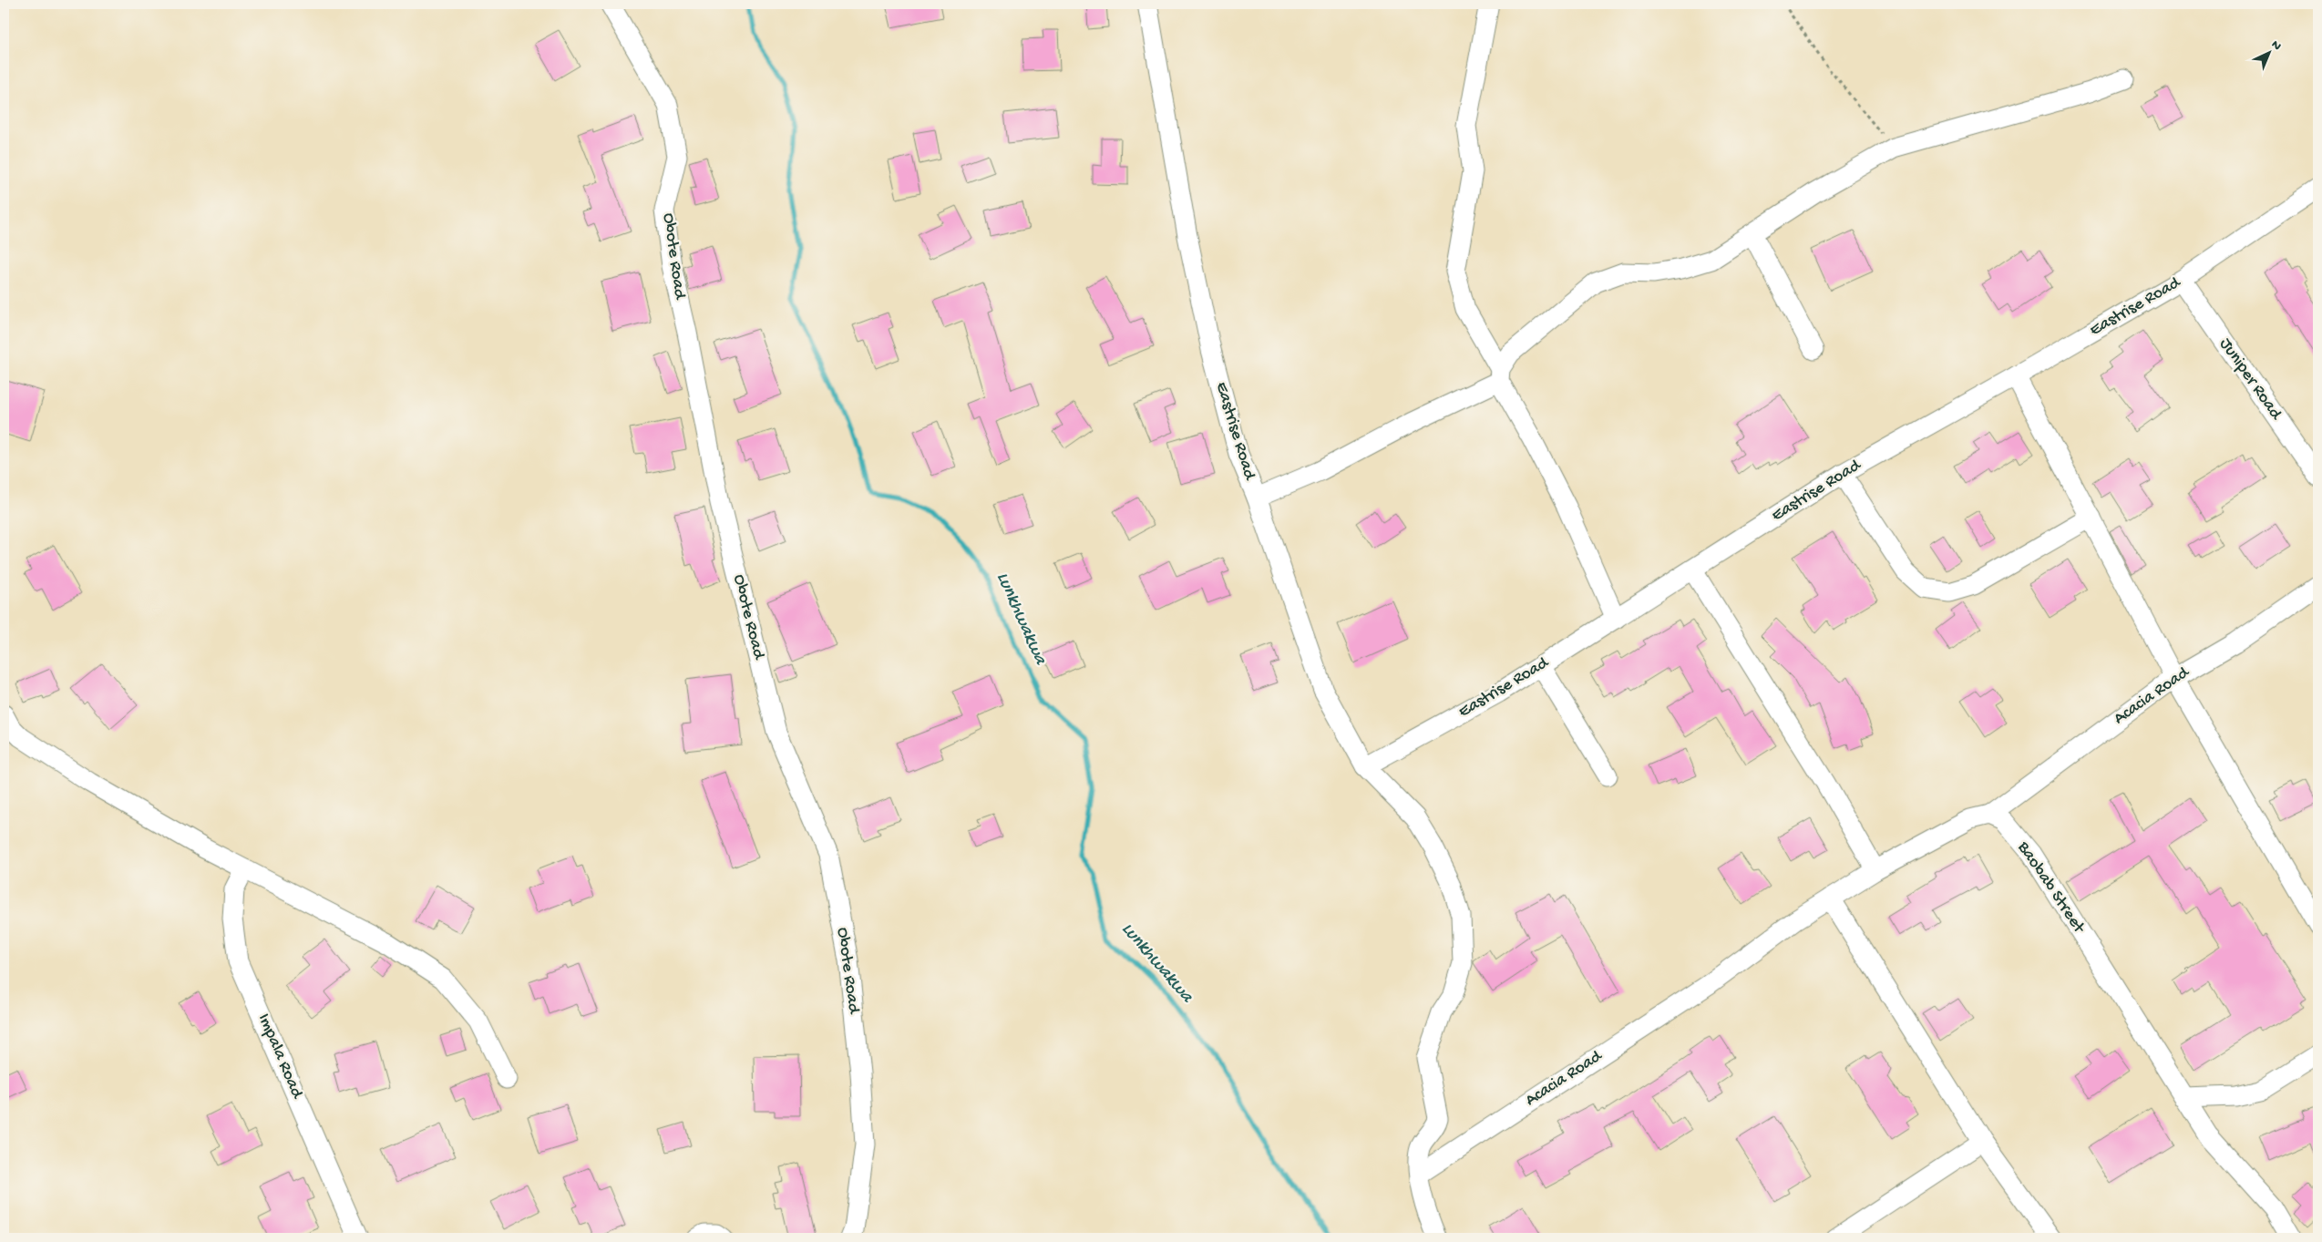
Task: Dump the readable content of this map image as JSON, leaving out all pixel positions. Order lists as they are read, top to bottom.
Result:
{
  "streets": {
    "street": [
      "Obote Road",
      "Eastrise Road",
      "Juniper Road",
      "Acacia Road",
      "Baobab Street",
      "Impala Road"
    ]
  },
  "crossings": [
    ["Eastrise Road", "Juniper Road"],
    ["Acacia Road", "Baobab Street"]
  ],
  "water": ["Lunkhwakwa"],
  "north": "top right"
}
